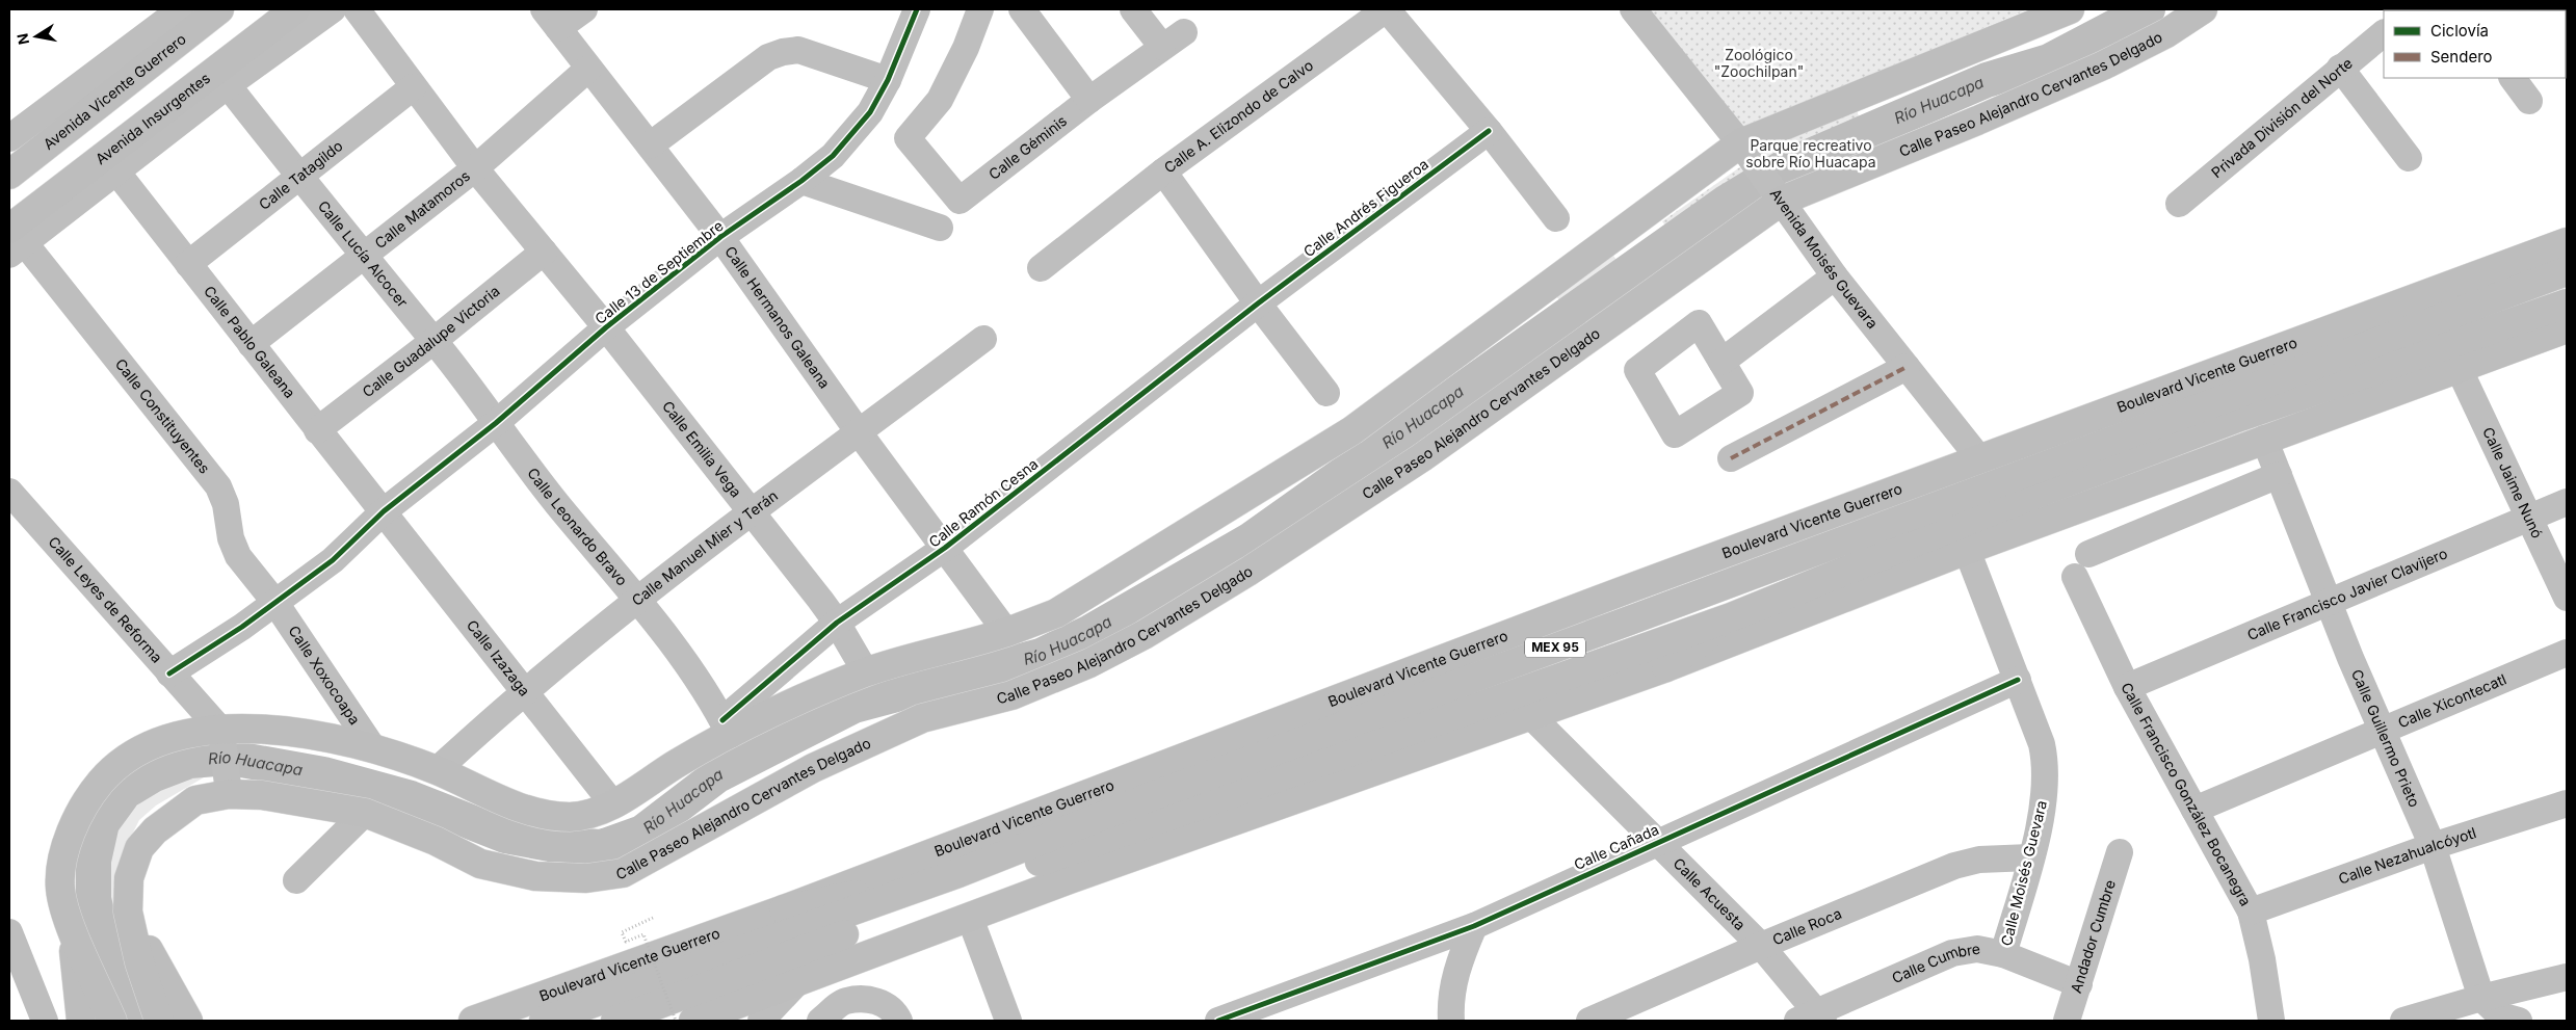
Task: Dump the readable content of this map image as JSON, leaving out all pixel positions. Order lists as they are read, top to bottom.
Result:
{
  "streets": {
    "main road": [
      "Avenida Vicente Guerrero",
      "Calle Paseo Alejandro Cervantes Delgado",
      "Avenida Insurgentes",
      "Boulevard Vicente Guerrero",
      "MEX 95"
    ],
    "street": [
      "Calle A. Elizondo de Calvo",
      "Privada División del Norte",
      "Calle Géminis",
      "Calle Tatagildo",
      "Calle Andrés Figueroa",
      "Calle Matamoros",
      "Calle Lucía Alcocer",
      "Avenida Moisés Guevara",
      "Calle 13 de Septiembre",
      "Calle Hermanos Galeana",
      "Calle Guadalupe Victoria",
      "Calle Pablo Galeana",
      "Calle Constituyentes",
      "Calle Emilia Vega",
      "Calle Jaime Nunó",
      "Calle Ramón Cesna",
      "Calle Leonardo Bravo",
      "Calle Manuel Mier y Terán",
      "Calle Francisco Javier Clavijero",
      "Calle Leyes de Reforma",
      "Calle Izazaga",
      "Calle Xoxocoapa",
      "Calle Xicontecatl",
      "Calle Guillermo Prieto",
      "Calle Francisco González Bocanegra",
      "Calle Cañada",
      "Calle Nezahualcóyotl",
      "Calle Moisés Guevara",
      "Calle Acuesta",
      "Calle Roca",
      "Andador Cumbre",
      "Calle Cumbre"
    ]
  },
  "crossings": [
    ["Calle Paseo Alejandro Cervantes Delgado", "Avenida Moisés Guevara"],
    ["Calle A. Elizondo de Calvo", "Calle Andrés Figueroa"],
    ["Calle A. Elizondo de Calvo", "Calle Ramón Cesna"],
    ["Avenida Insurgentes", "Calle Constituyentes"],
    ["Calle Tatagildo", "Calle Lucía Alcocer"],
    ["Calle Tatagildo", "Calle Pablo Galeana"],
    ["Calle Tatagildo", "Calle Emilia Vega"],
    ["Calle Andrés Figueroa", "Calle Ramón Cesna"],
    ["Calle Matamoros", "Calle Lucía Alcocer"],
    ["Calle Matamoros", "Calle Hermanos Galeana"],
    ["Calle Matamoros", "Calle Pablo Galeana"],
    ["Calle Matamoros", "Calle Emilia Vega"],
    ["Calle Lucía Alcocer", "Calle 13 de Septiembre"],
    ["Calle Lucía Alcocer", "Calle Guadalupe Victoria"],
    ["Calle Lucía Alcocer", "Calle Leonardo Bravo"],
    ["Avenida Moisés Guevara", "Boulevard Vicente Guerrero"],
    ["Calle 13 de Septiembre", "Calle Hermanos Galeana"],
    ["Calle 13 de Septiembre", "Calle Pablo Galeana"],
    ["Calle 13 de Septiembre", "Calle Constituyentes"],
    ["Calle 13 de Septiembre", "Calle Emilia Vega"],
    ["Calle 13 de Septiembre", "Calle Leonardo Bravo"],
    ["Calle 13 de Septiembre", "Calle Izazaga"],
    ["Calle 13 de Septiembre", "Calle Xoxocoapa"],
    ["Calle Hermanos Galeana", "Calle Ramón Cesna"],
    ["Calle Hermanos Galeana", "Calle Manuel Mier y Terán"],
    ["Calle Guadalupe Victoria", "Calle Pablo Galeana"],
    ["Calle Guadalupe Victoria", "Calle Emilia Vega"],
    ["Calle Pablo Galeana", "Calle Izazaga"],
    ["Calle Constituyentes", "Calle Xoxocoapa"],
    ["Calle Emilia Vega", "Calle Ramón Cesna"],
    ["Calle Emilia Vega", "Calle Manuel Mier y Terán"],
    ["Calle Jaime Nunó", "Calle Francisco Javier Clavijero"],
    ["Calle Ramón Cesna", "Calle Leonardo Bravo"],
    ["Calle Leonardo Bravo", "Calle Manuel Mier y Terán"],
    ["Calle Manuel Mier y Terán", "Calle Izazaga"],
    ["Calle Francisco Javier Clavijero", "Calle Guillermo Prieto"],
    ["Calle Francisco Javier Clavijero", "Calle Francisco González Bocanegra"],
    ["Calle Xicontecatl", "Calle Guillermo Prieto"],
    ["Calle Xicontecatl", "Calle Francisco González Bocanegra"],
    ["Calle Guillermo Prieto", "Calle Francisco González Bocanegra"],
    ["Calle Guillermo Prieto", "Calle Nezahualcóyotl"],
    ["Calle Francisco González Bocanegra", "Calle Nezahualcóyotl"],
    ["Calle Cañada", "Calle Moisés Guevara"],
    ["Calle Cañada", "Calle Acuesta"],
    ["Calle Moisés Guevara", "Calle Roca"],
    ["Calle Moisés Guevara", "Calle Cumbre"],
    ["Calle Acuesta", "Calle Roca"],
    ["Calle Acuesta", "Calle Cumbre"],
    ["Andador Cumbre", "Calle Cumbre"]
  ],
  "water": ["Río Huacapa"],
  "parks": ["Zoológico \"Zoochilpan\"", "Parque recreativo sobre Río Huacapa"],
  "legend": ["Ciclovía", "Sendero"],
  "north": "left"
}
